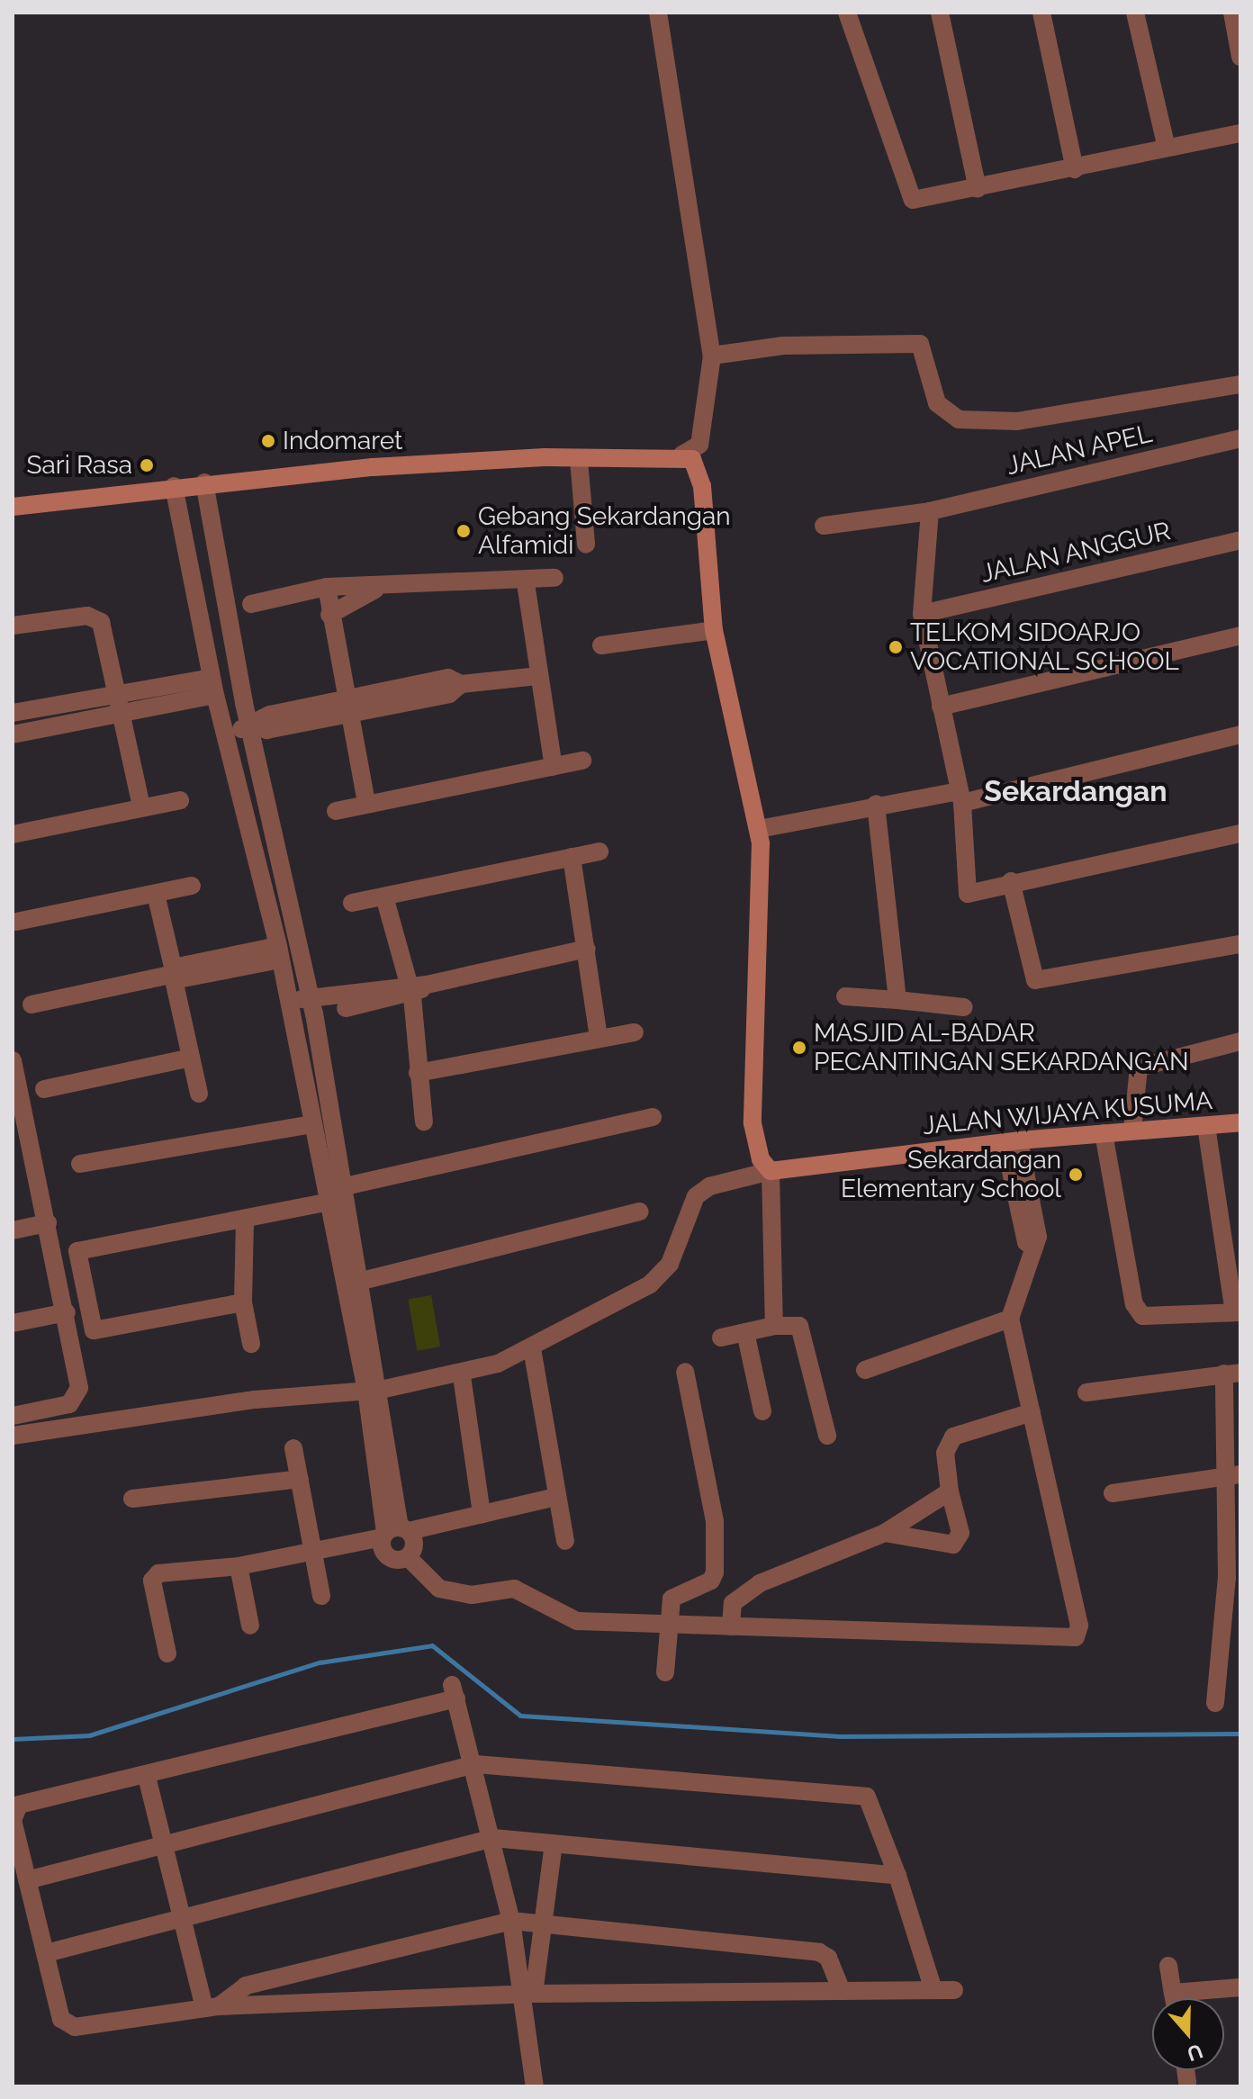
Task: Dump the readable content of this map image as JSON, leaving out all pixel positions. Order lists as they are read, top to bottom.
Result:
{
  "streets": {
    "street": ["JALAN APEL", "JALAN ANGGUR", "JALAN WIJAYA KUSUMA"]
  },
  "districts": ["Sekardangan"],
  "places": [
    "Indomaret",
    "Sari Rasa",
    "Gebang Sekardangan Alfamidi",
    "TELKOM SIDOARJO VOCATIONAL SCHOOL",
    "MASJID AL-BADAR PECANTINGAN SEKARDANGAN",
    "Sekardangan Elementary School"
  ],
  "north": "bottom"
}
